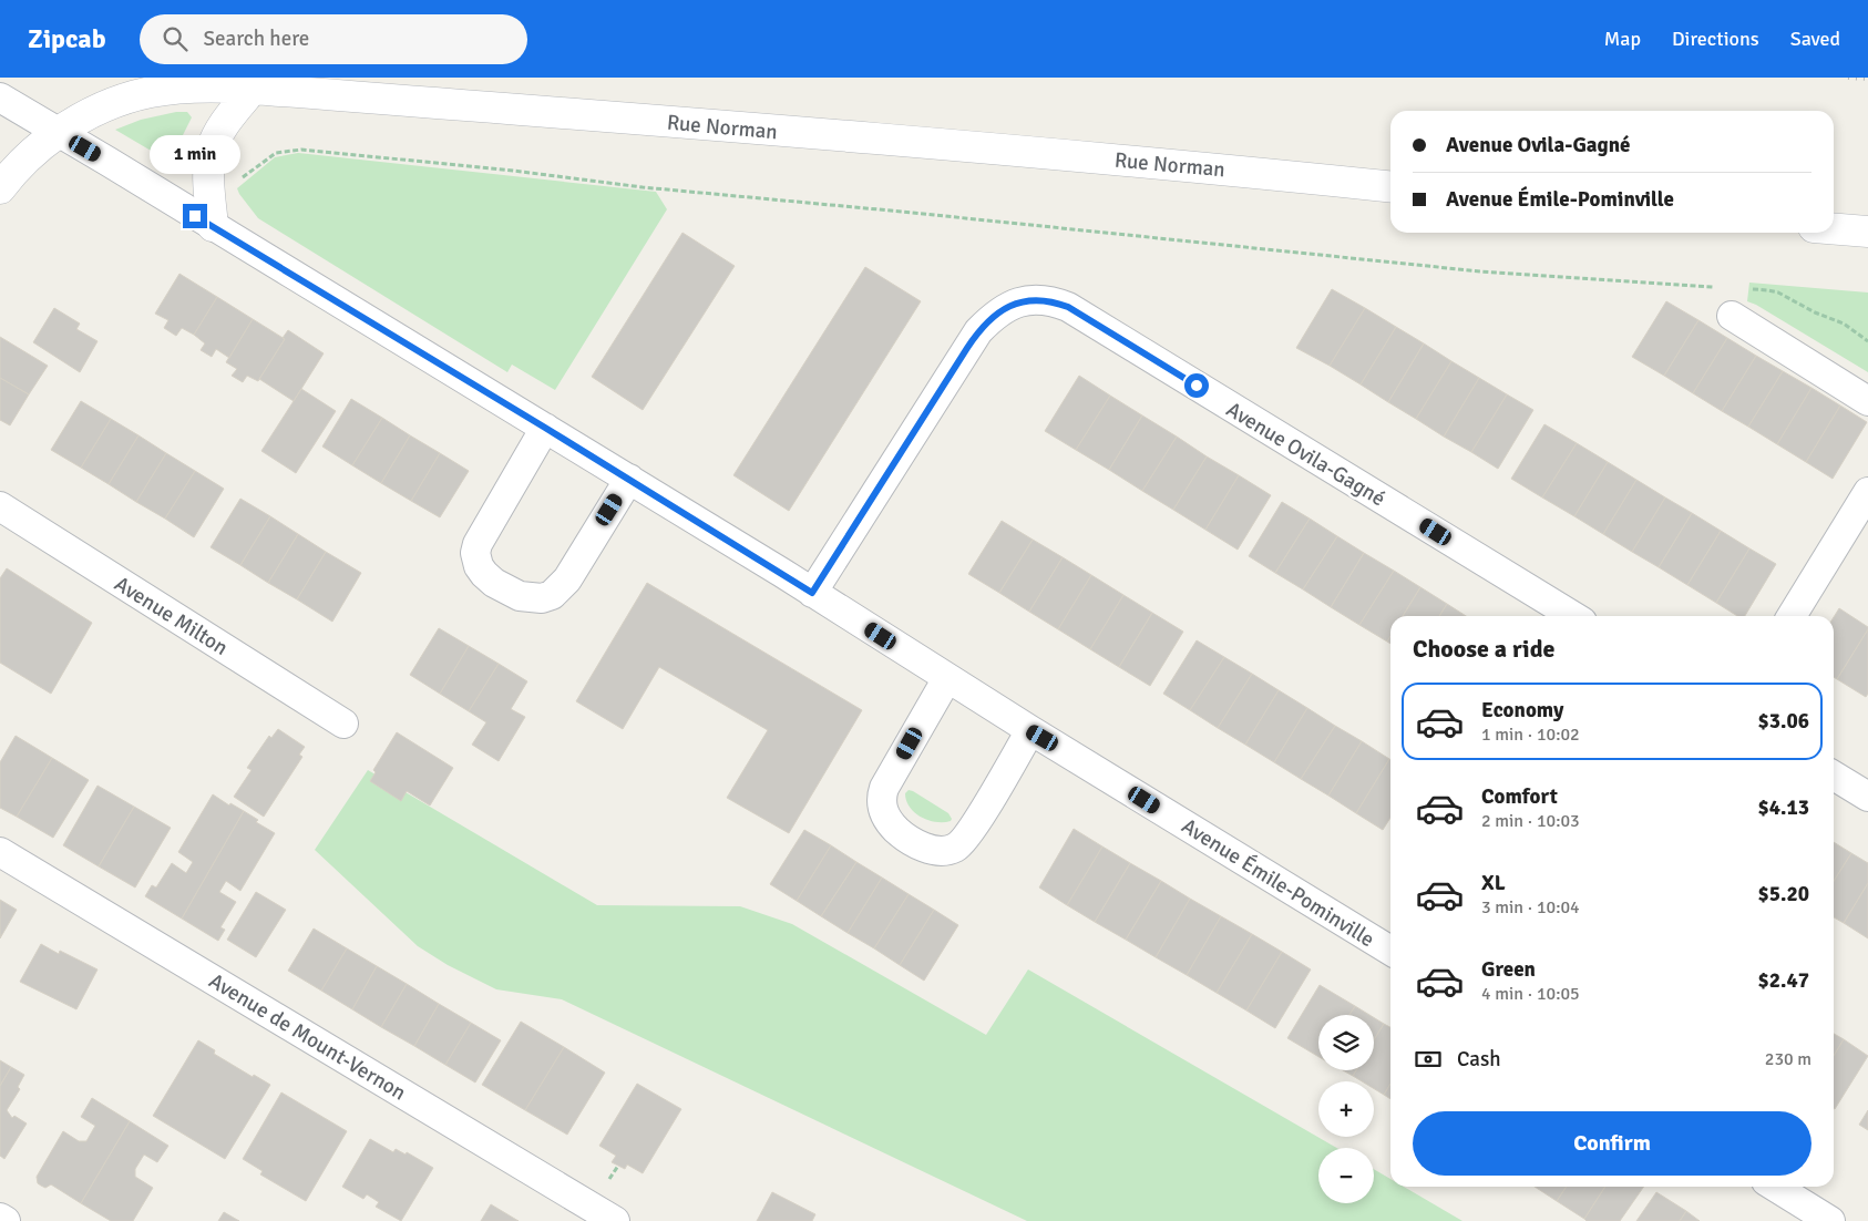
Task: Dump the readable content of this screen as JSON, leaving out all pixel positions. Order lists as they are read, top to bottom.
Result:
{
  "streets": {
    "street": [
      "Rue Norman",
      "Avenue Ovila-Gagné",
      "Avenue Milton",
      "Avenue Émile-Pominville",
      "Avenue de Mount-Vernon"
    ]
  },
  "crossings": [
    ["Rue Norman", "Avenue Émile-Pominville"],
    ["Avenue Ovila-Gagné", "Avenue Émile-Pominville"]
  ],
  "page": {
    "header": "Zipcab",
    "search": "Search here",
    "nav": ["Map", "Directions", "Saved"],
    "banner": ["Avenue Ovila-Gagné", "Avenue Émile-Pominville"],
    "bubble": "1 min",
    "heading": "Choose a ride",
    "list": [
      {
        "name": "Economy",
        "note": "1 min · 10:02",
        "value": "$3.06"
      },
      {
        "name": "Comfort",
        "note": "2 min · 10:03",
        "value": "$4.13"
      },
      {
        "name": "XL",
        "note": "3 min · 10:04",
        "value": "$5.20"
      },
      {
        "name": "Green",
        "note": "4 min · 10:05",
        "value": "$2.47"
      }
    ],
    "map_buttons": ["+", "−"],
    "pay": ["Cash", "230 m"],
    "buttons": "Confirm"
  }
}
